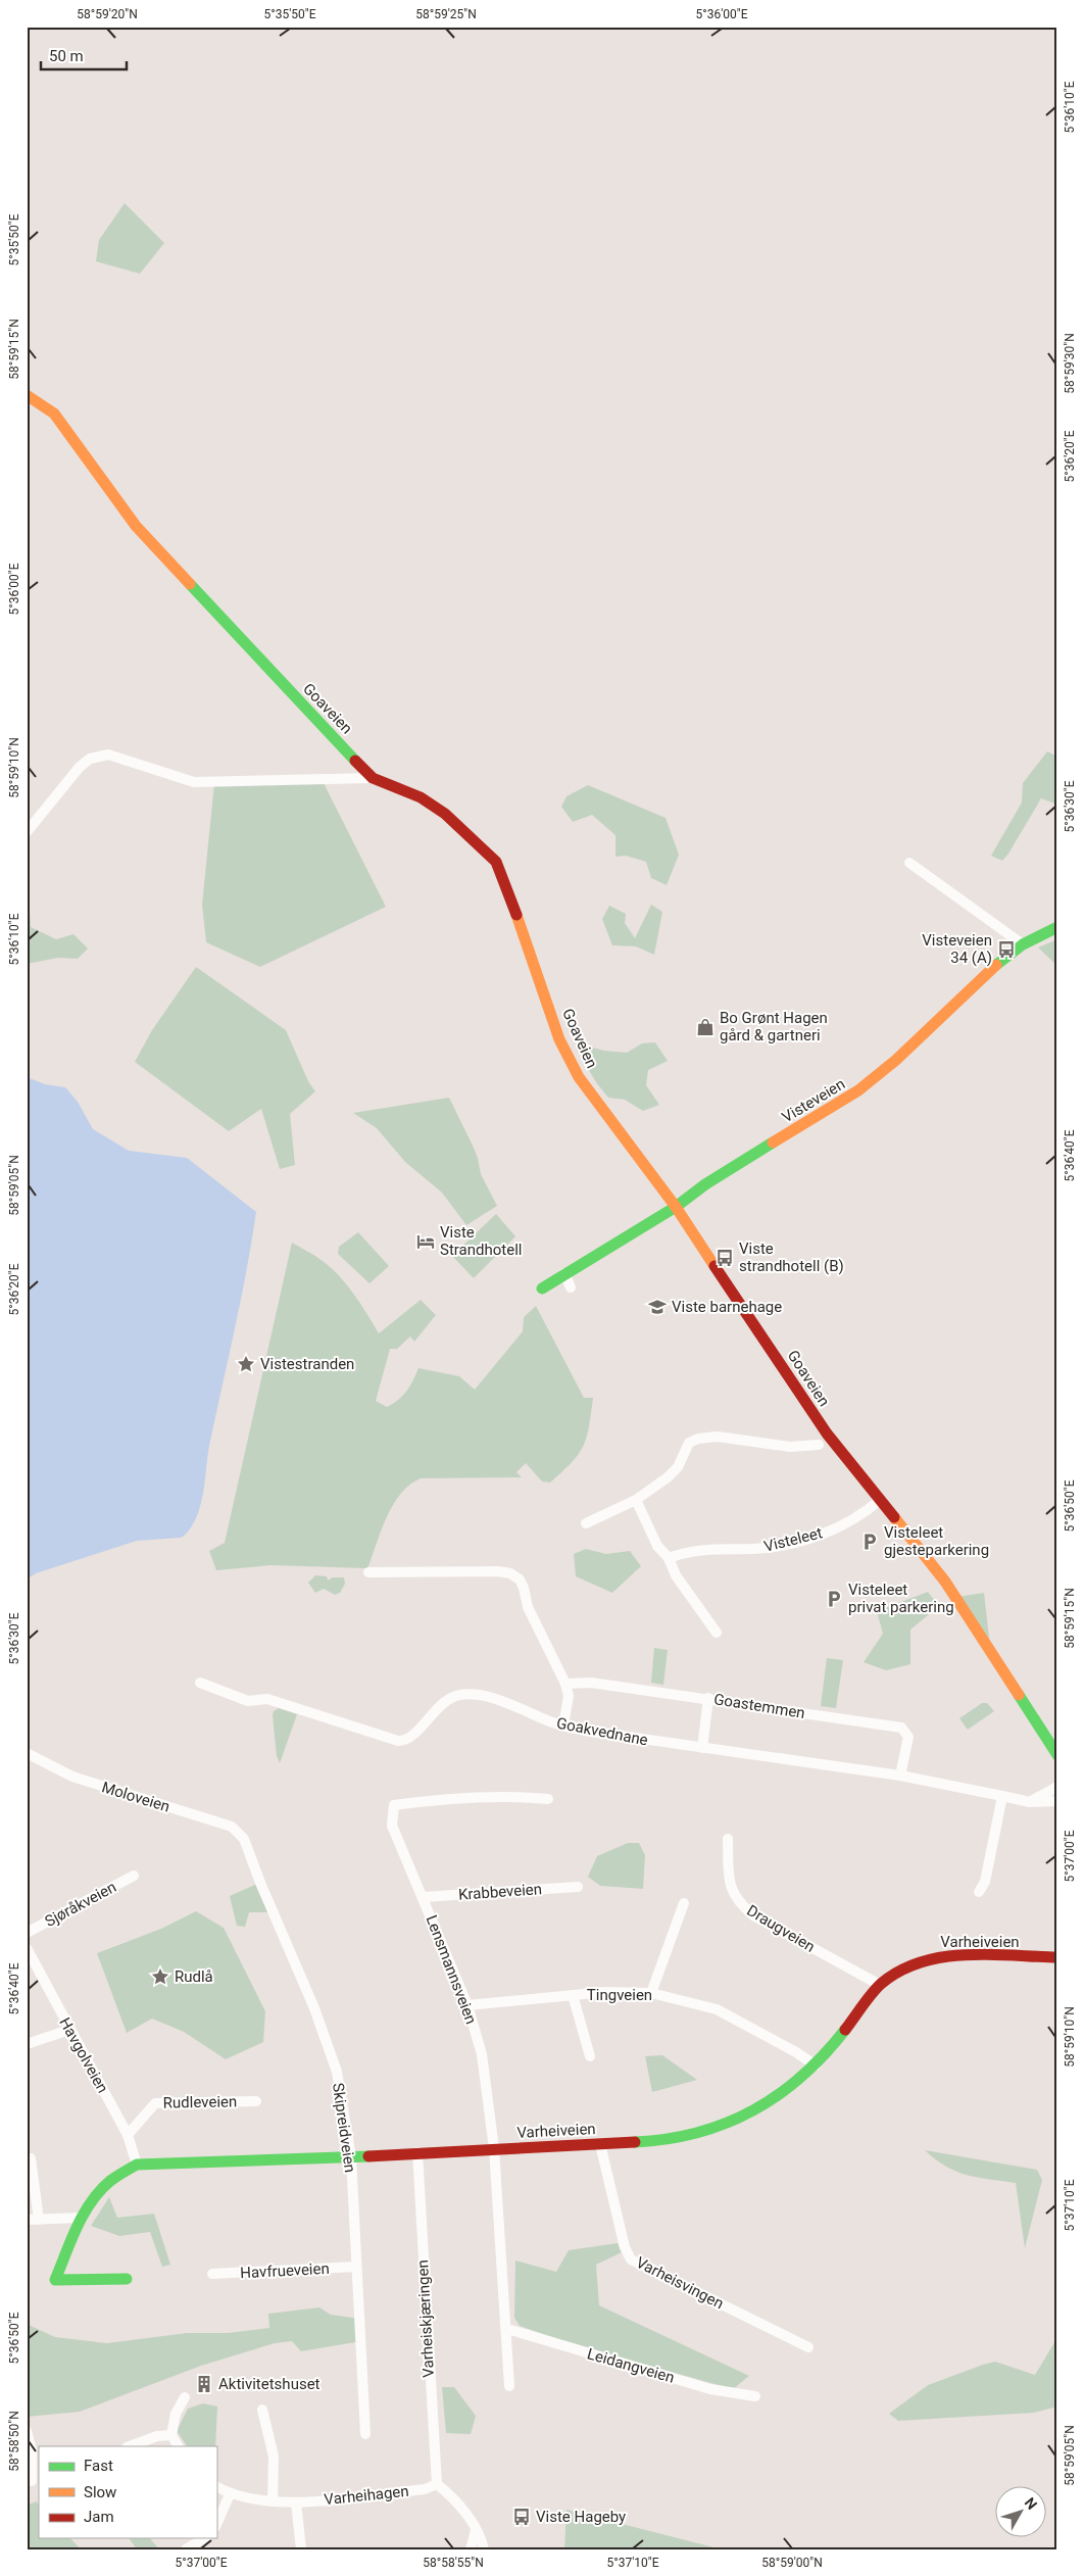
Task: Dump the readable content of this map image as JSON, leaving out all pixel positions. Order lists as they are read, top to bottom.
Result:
{
  "streets": {
    "street": [
      "Goaveien",
      "Visteveien",
      "Visteleet",
      "Goastemmen",
      "Goakvednane",
      "Moloveien",
      "Krabbeveien",
      "Sjøråkveien",
      "Draugveien",
      "Varheiveien",
      "Lensmannsveien",
      "Tingveien",
      "Havgolveien",
      "Rudleveien",
      "Skipreidveien",
      "Havfrueveien",
      "Varheisvingen",
      "Varheiskjæringen",
      "Leidangveien",
      "Varheihagen"
    ]
  },
  "crossings": [
    ["Goaveien", "Visteveien"],
    ["Goaveien", "Visteleet"],
    ["Goastemmen", "Goakvednane"],
    ["Moloveien", "Skipreidveien"],
    ["Krabbeveien", "Lensmannsveien"],
    ["Draugveien", "Varheiveien"],
    ["Varheiveien", "Lensmannsveien"],
    ["Varheiveien", "Tingveien"],
    ["Varheiveien", "Havgolveien"],
    ["Varheiveien", "Skipreidveien"],
    ["Varheiveien", "Varheisvingen"],
    ["Varheiveien", "Varheiskjæringen"],
    ["Lensmannsveien", "Tingveien"],
    ["Lensmannsveien", "Leidangveien"],
    ["Havgolveien", "Rudleveien"],
    ["Skipreidveien", "Havfrueveien"],
    ["Varheiskjæringen", "Varheihagen"]
  ],
  "places": {
    "bus stop": ["Visteveien 34 (A)", "Viste strandhotell (B)", "Viste Hageby"],
    "shop": ["Bo Grønt Hagen gård & gartneri"],
    "hotel": ["Viste Strandhotell"],
    "school or university": ["Viste barnehage"],
    "place": ["Vistestranden", "Rudlå"],
    "parking": ["Visteleet gjesteparkering", "Visteleet privat parkering"],
    "building": ["Aktivitetshuset"]
  },
  "legend": ["Fast", "Slow", "Jam"],
  "scale_bar": "50 m",
  "north": "top right",
  "coordinates": [
    "58°59'20\"N",
    "5°35'50\"E",
    "58°59'25\"N",
    "5°36'00\"E",
    "5°36'10\"E",
    "58°59'15\"N",
    "58°59'30\"N",
    "5°36'20\"E",
    "58°59'10\"N",
    "5°36'30\"E",
    "5°36'40\"E",
    "58°59'05\"N",
    "5°36'50\"E",
    "5°37'00\"E",
    "5°37'10\"E",
    "58°58'50\"N",
    "58°58'55\"N",
    "58°59'00\"N"
  ]
}
